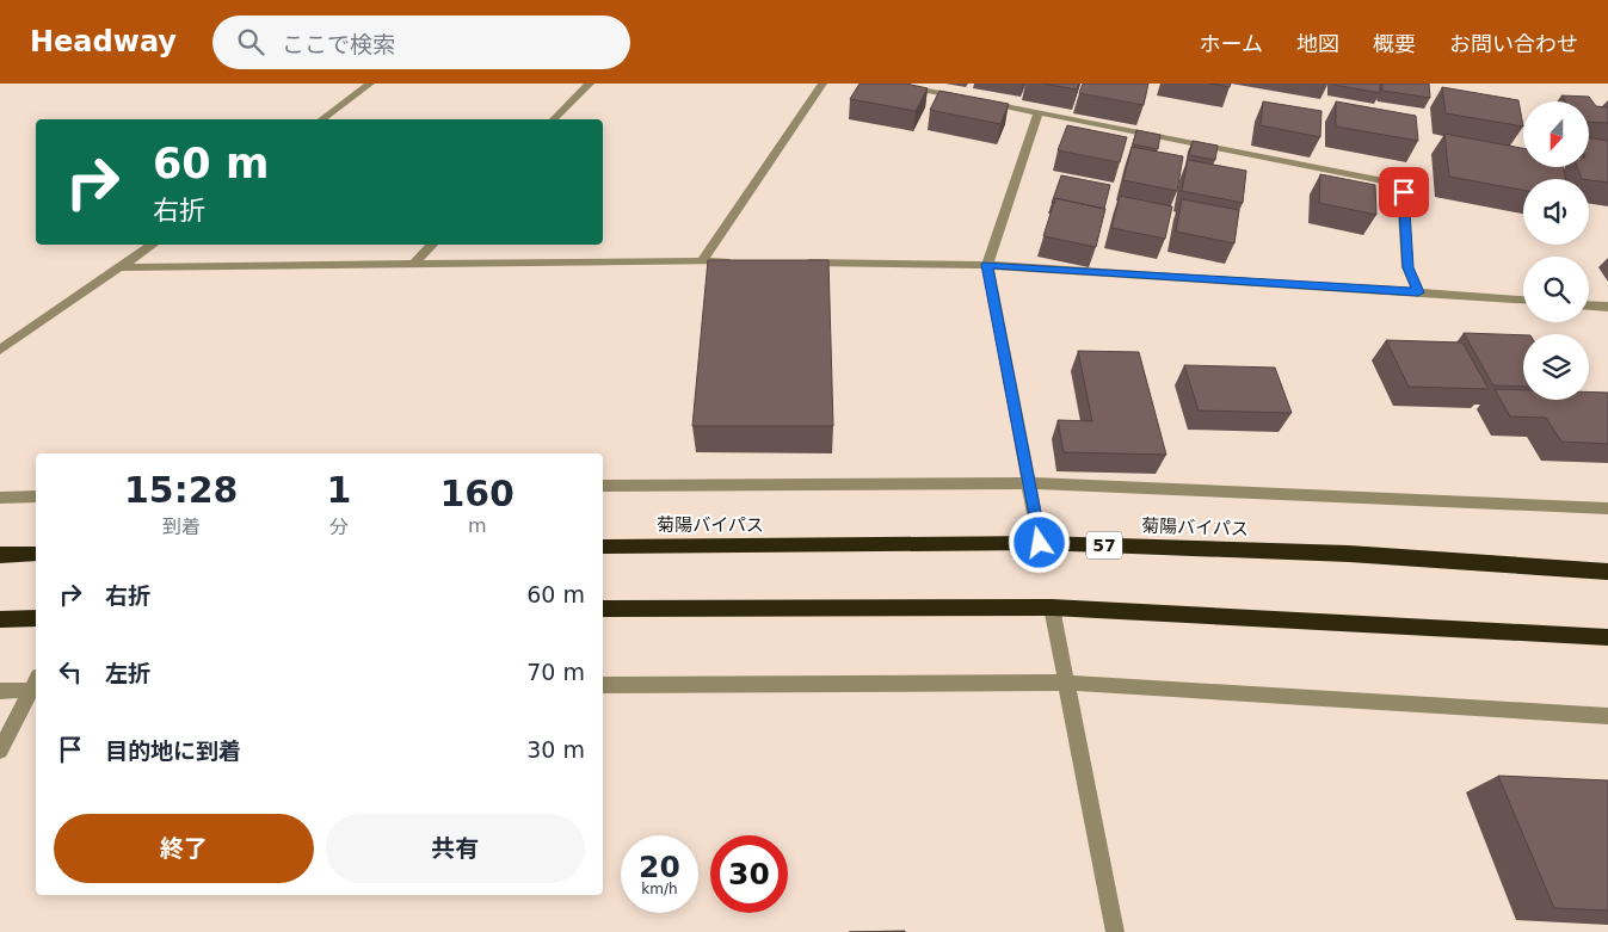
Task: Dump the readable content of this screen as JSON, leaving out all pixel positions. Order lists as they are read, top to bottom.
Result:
{
  "streets": {
    "highway": ["菊陽バイパス", "57"]
  },
  "north": "bottom",
  "page": {
    "header": "Headway",
    "search": "ここで検索",
    "nav": [
      "ホーム",
      "地図",
      "概要",
      "お問い合わせ"
    ],
    "turn": ["60 m", "右折"],
    "eta": [
      "15:28",
      "到着",
      "1",
      "分",
      "160",
      "m"
    ],
    "list": [
      {
        "name": "右折",
        "value": "60 m"
      },
      {
        "name": "左折",
        "value": "70 m"
      },
      {
        "name": "目的地に到着",
        "value": "30 m"
      }
    ],
    "buttons": ["終了", "共有"],
    "speed": "20 km/h",
    "limit": "30"
  }
}
